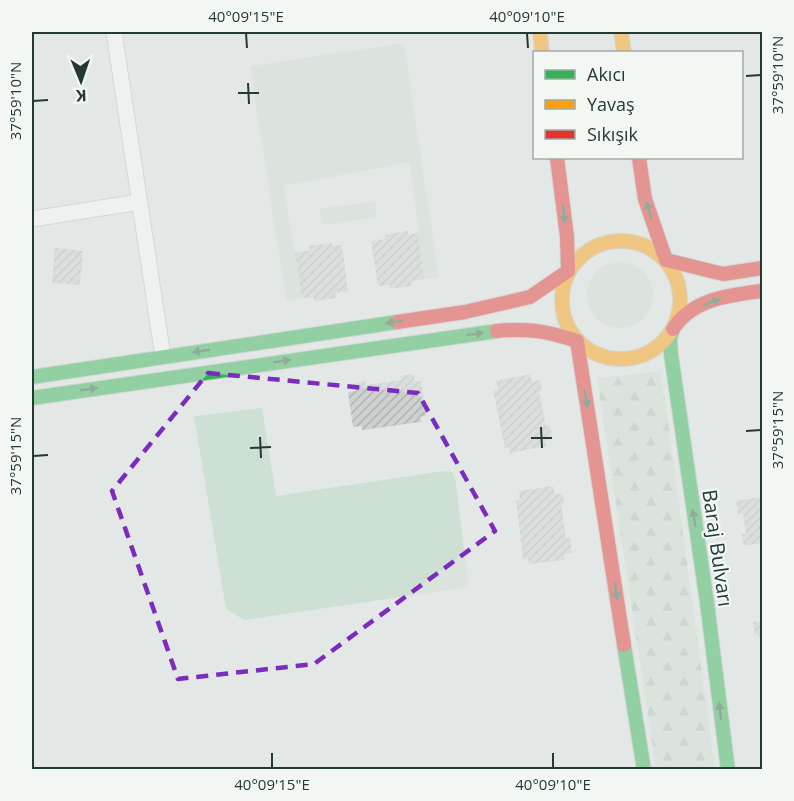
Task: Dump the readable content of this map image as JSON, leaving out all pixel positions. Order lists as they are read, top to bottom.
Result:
{
  "streets": {
    "main road": ["Baraj Bulvarı"]
  },
  "legend": ["Akıcı", "Yavaş", "Sıkışık"],
  "north": "bottom",
  "coordinates": [
    "40°09'15\"E",
    "40°09'10\"E",
    "37°59'10\"N",
    "37°59'15\"N"
  ]
}
